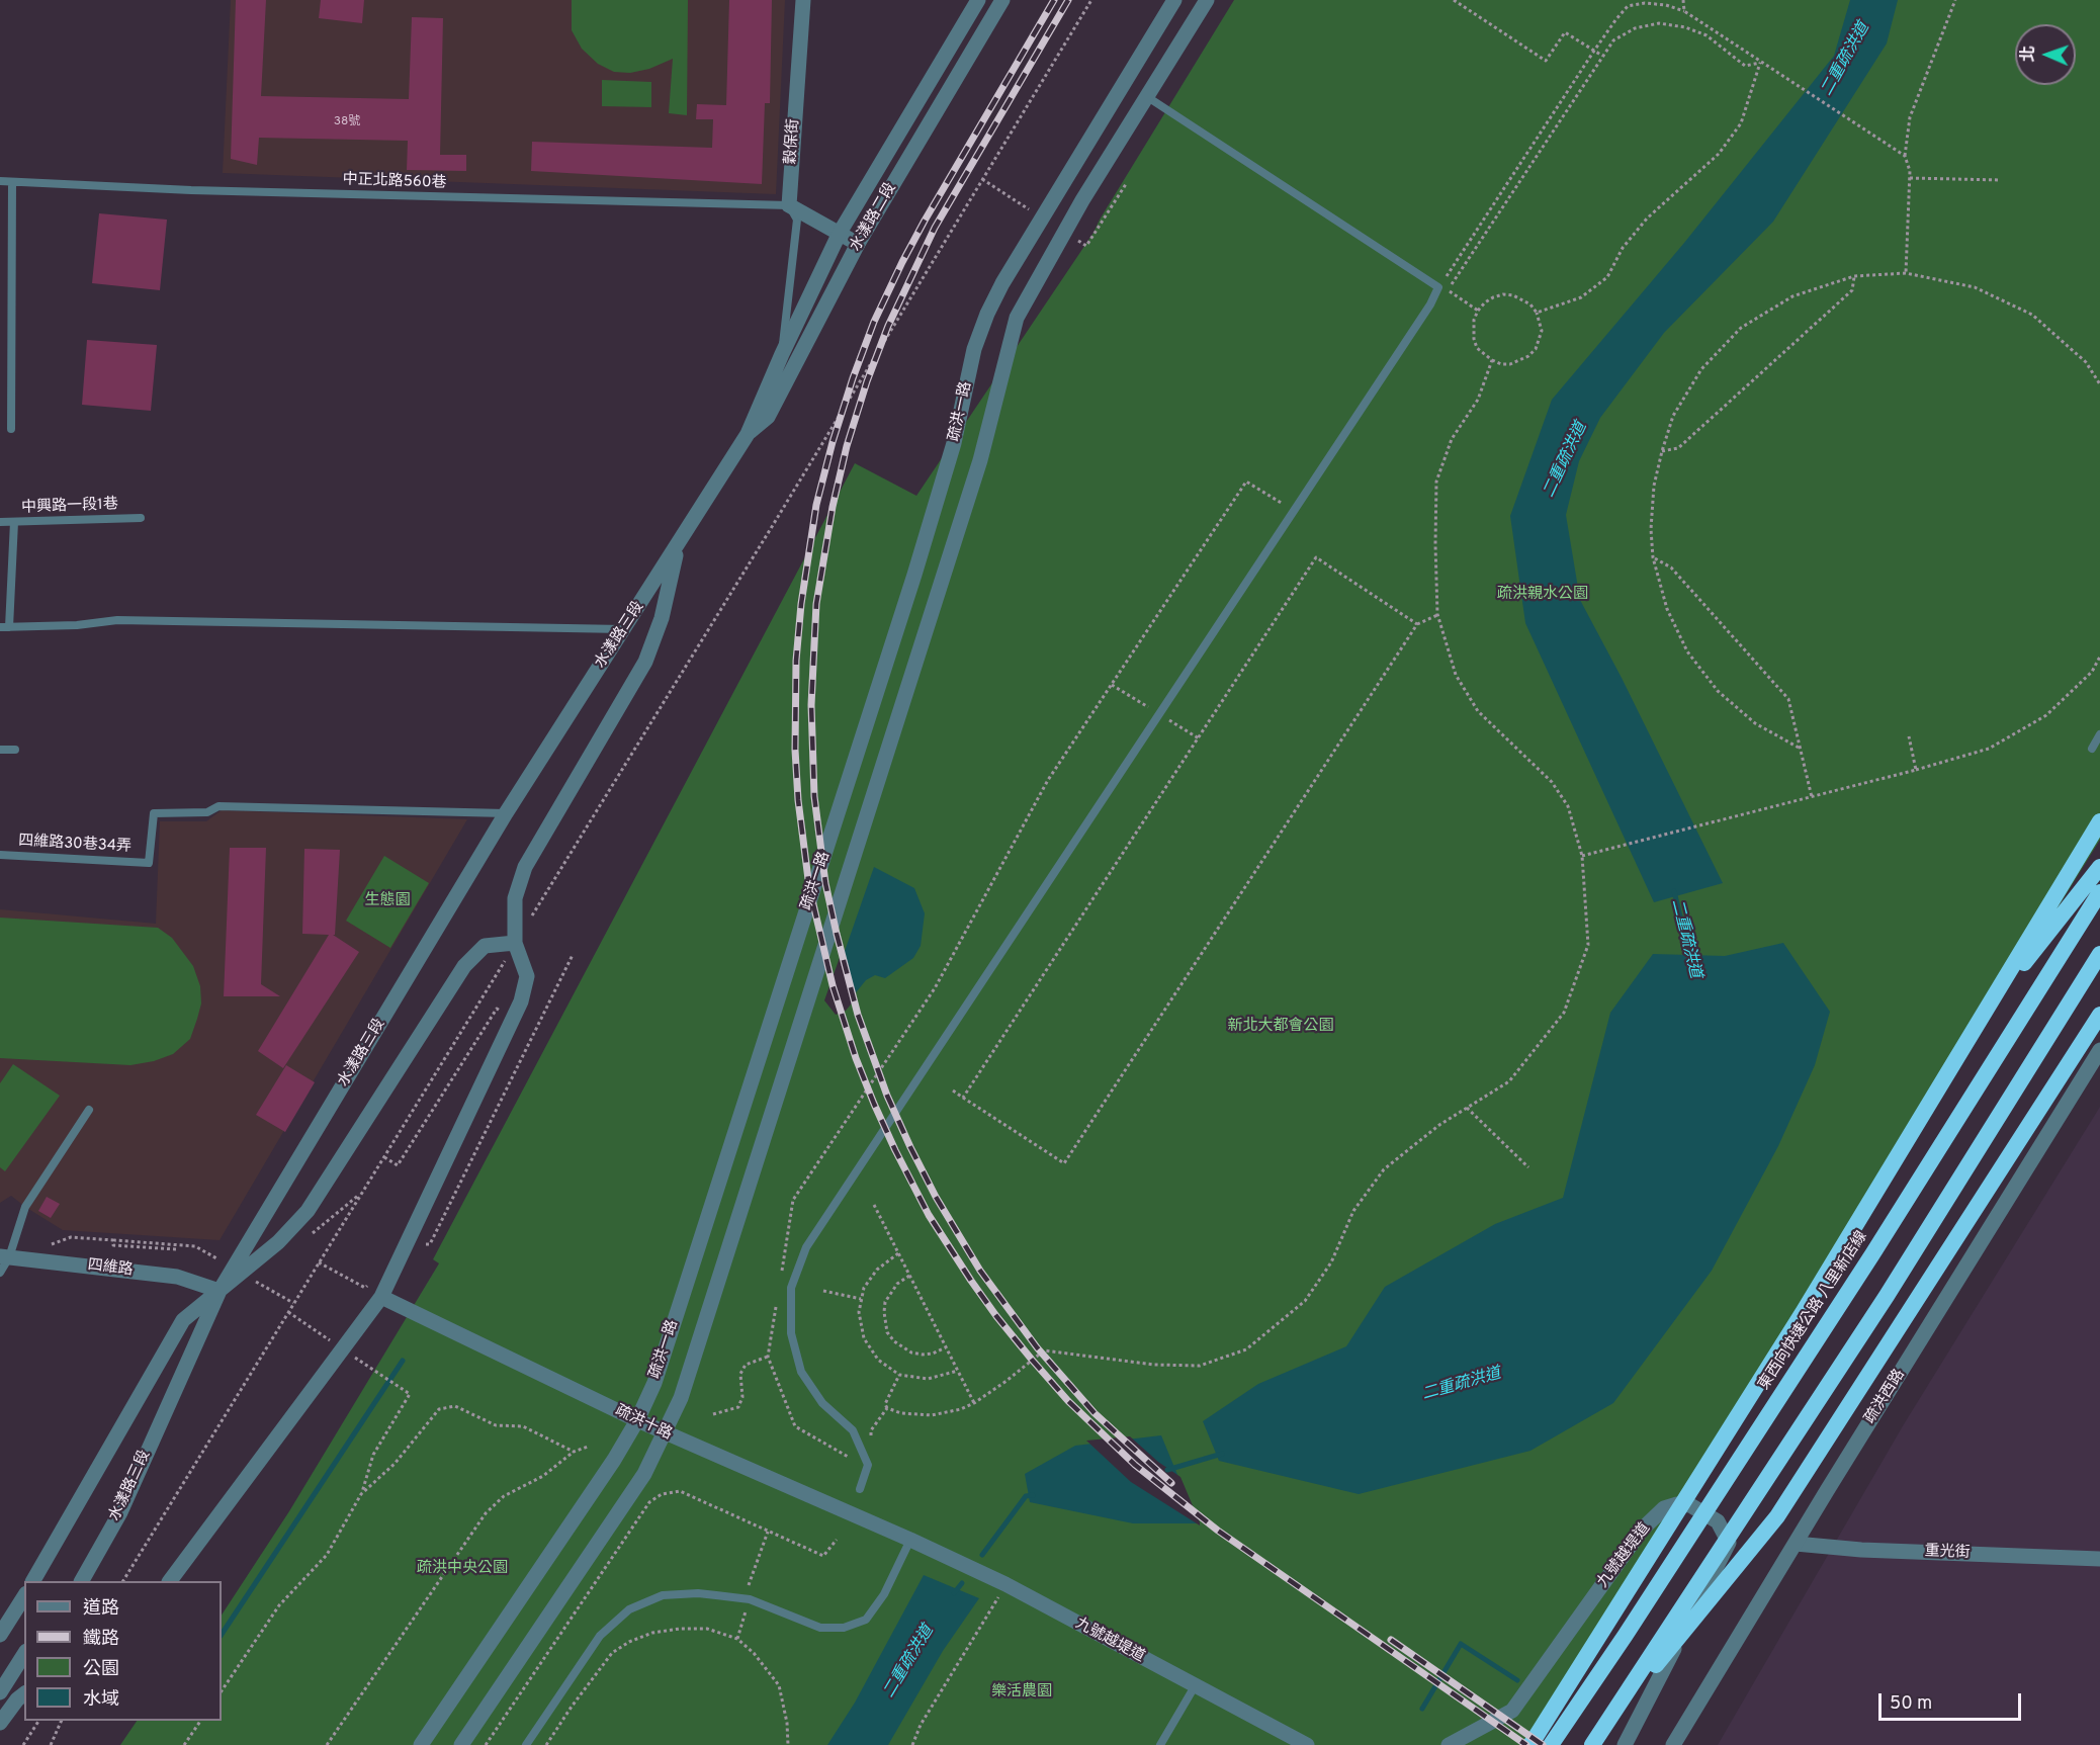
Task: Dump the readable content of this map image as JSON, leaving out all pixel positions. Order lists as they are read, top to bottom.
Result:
{
  "streets": {
    "highway": ["東西向快速公路 八里新店線"],
    "street": [
      "穀保街",
      "水漾路二段",
      "疏洪一路",
      "水漾路三段",
      "四維路",
      "疏洪西路",
      "疏洪十路",
      "重光街",
      "九號越堤道"
    ],
    "lane": ["中正北路560巷", "中興路一段1巷", "四維路30巷34弄"]
  },
  "crossings": [
    ["穀保街", "中正北路560巷"],
    ["水漾路二段", "水漾路三段"],
    ["疏洪一路", "疏洪十路"],
    ["水漾路三段", "四維路30巷34弄"],
    ["水漾路三段", "四維路"],
    ["疏洪西路", "重光街"],
    ["疏洪十路", "九號越堤道"]
  ],
  "water": ["二重疏洪道"],
  "parks": [
    "疏洪親水公園",
    "生態園",
    "新北大都會公園",
    "疏洪中央公園",
    "樂活農園"
  ],
  "house_numbers": ["38號"],
  "legend": [
    "道路",
    "鐵路",
    "公園",
    "水域"
  ],
  "scale_bar": "50 m",
  "north": "left"
}
